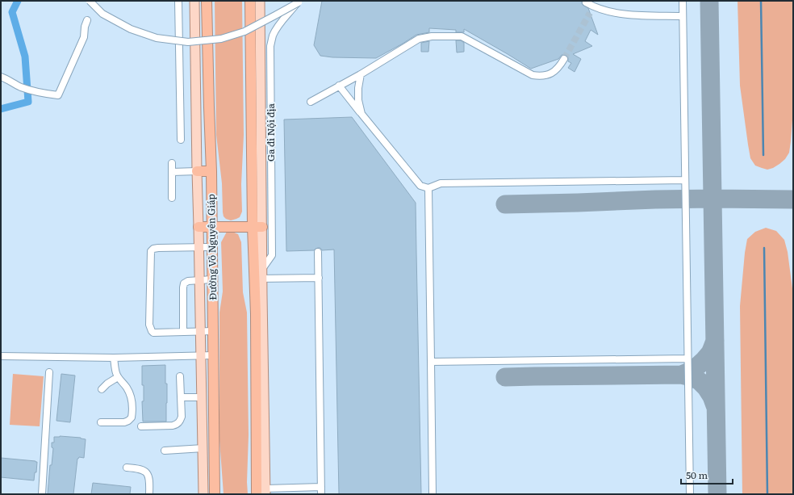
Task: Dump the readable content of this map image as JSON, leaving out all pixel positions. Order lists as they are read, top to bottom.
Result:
{
  "streets": {
    "highway": ["Đường Võ Nguyên Giáp"],
    "street": ["Ga đi Nội địa"]
  },
  "scale_bar": "50 m"
}
